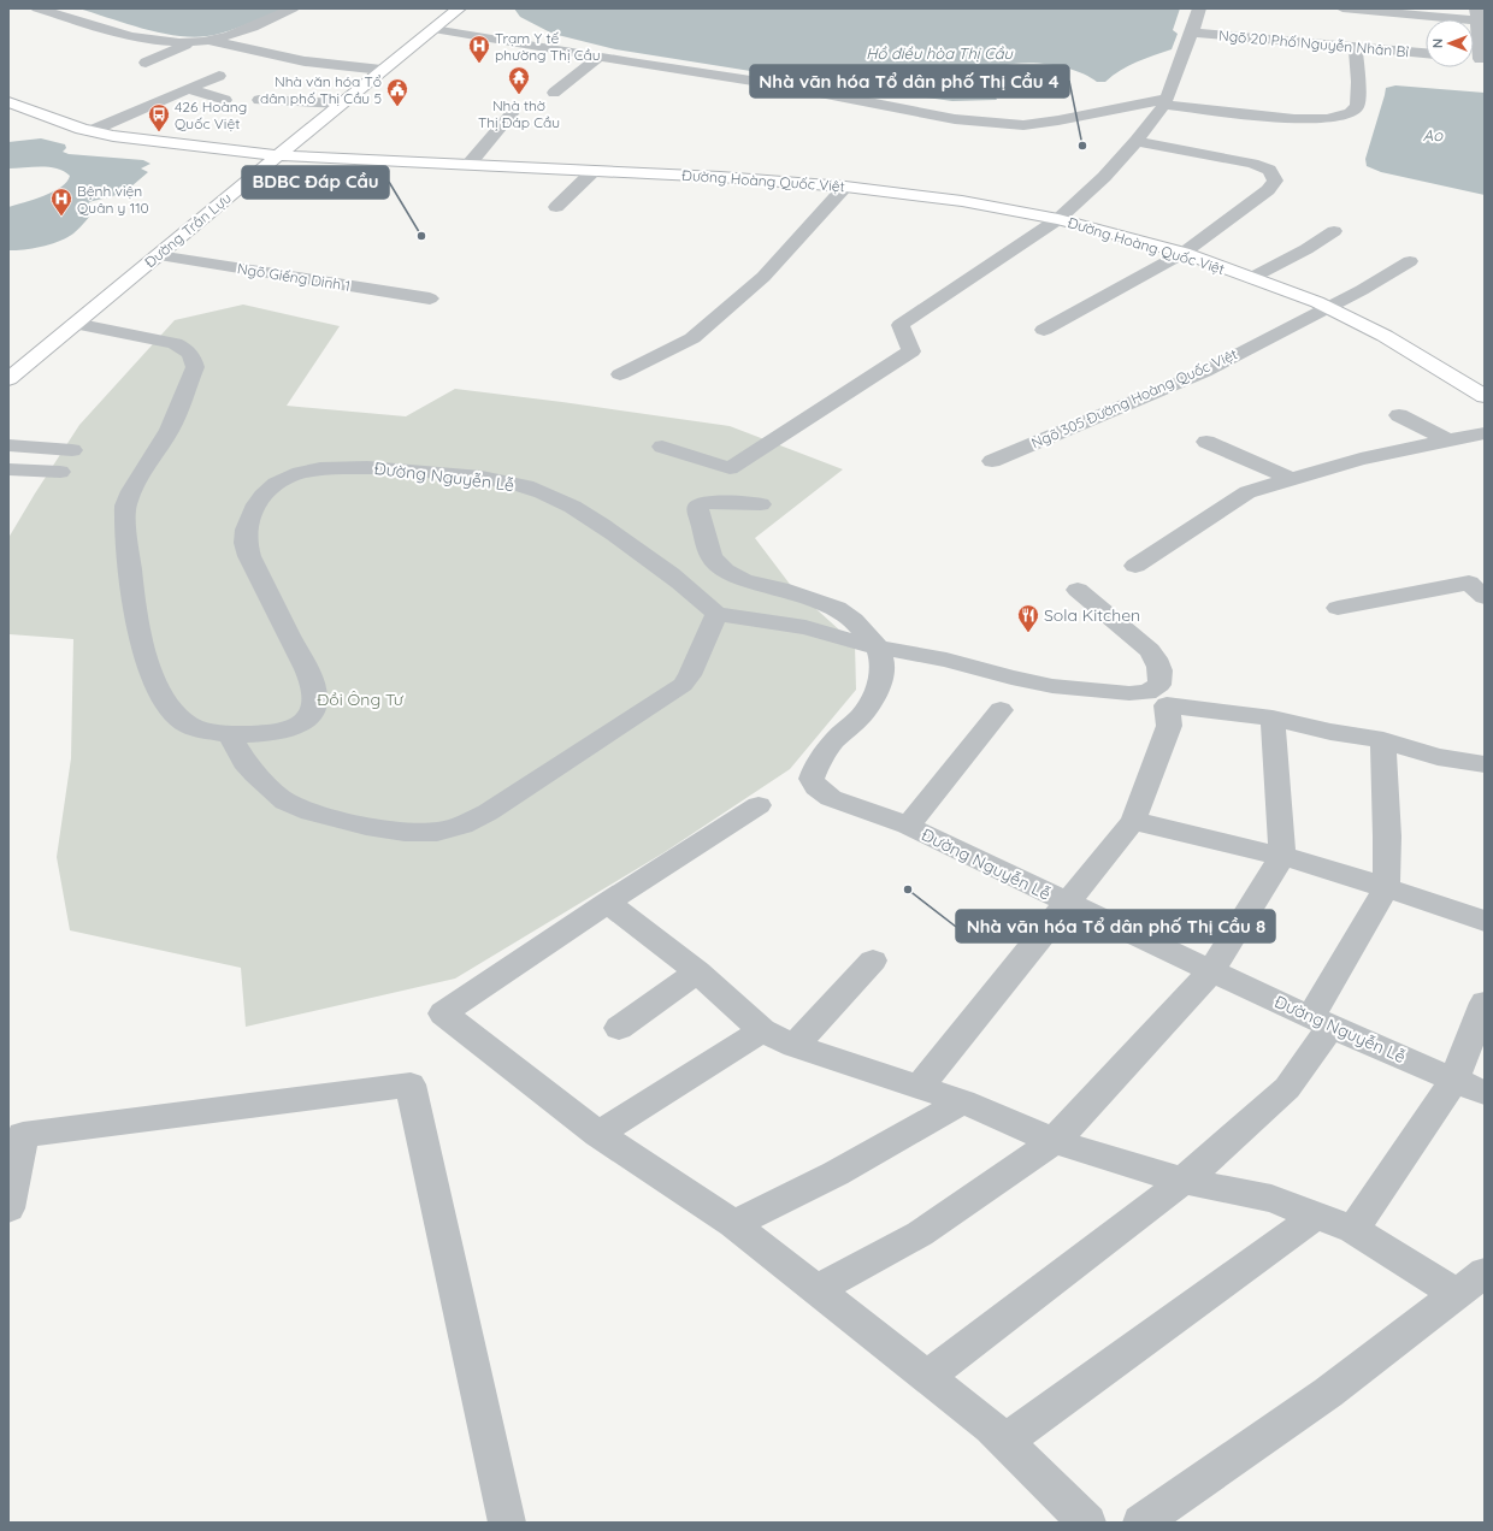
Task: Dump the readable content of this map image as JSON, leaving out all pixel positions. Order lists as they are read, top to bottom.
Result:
{
  "streets": {
    "main road": ["Đường Hoàng Quốc Việt", "Đường Trần Lựu"],
    "street": [
      "Ngõ 20 Phố Nguyễn Nhân Bỉ",
      "Ngõ Giếng Dinh 1",
      "Ngõ 305 Đường Hoàng Quốc Việt",
      "Đường Nguyễn Lễ"
    ]
  },
  "crossings": [
    ["Đường Hoàng Quốc Việt", "Đường Trần Lựu"],
    ["Đường Hoàng Quốc Việt", "Ngõ 305 Đường Hoàng Quốc Việt"],
    ["Đường Trần Lựu", "Ngõ Giếng Dinh 1"],
    ["Đường Trần Lựu", "Đường Nguyễn Lễ"]
  ],
  "water": ["Hồ điều hòa Thị Cầu", "Ao"],
  "parks": ["Đồi Ông Tư"],
  "places": {
    "hospital": ["Trạm Y tế phường Thị Cầu", "Bệnh viện Quân y 110"],
    "temple": ["Nhà thờ Thị Đáp Cầu"],
    "public building": ["Nhà văn hóa Tổ dân phố Thị Cầu 5"],
    "bus stop": ["426 Hoàng Quốc Việt"],
    "other": ["Nhà văn hóa Tổ dân phố Thị Cầu 4", "BDBC Đáp Cầu", "Nhà văn hóa Tổ dân phố Thị Cầu 8"],
    "restaurant": ["Sola Kitchen"]
  },
  "north": "left"
}
